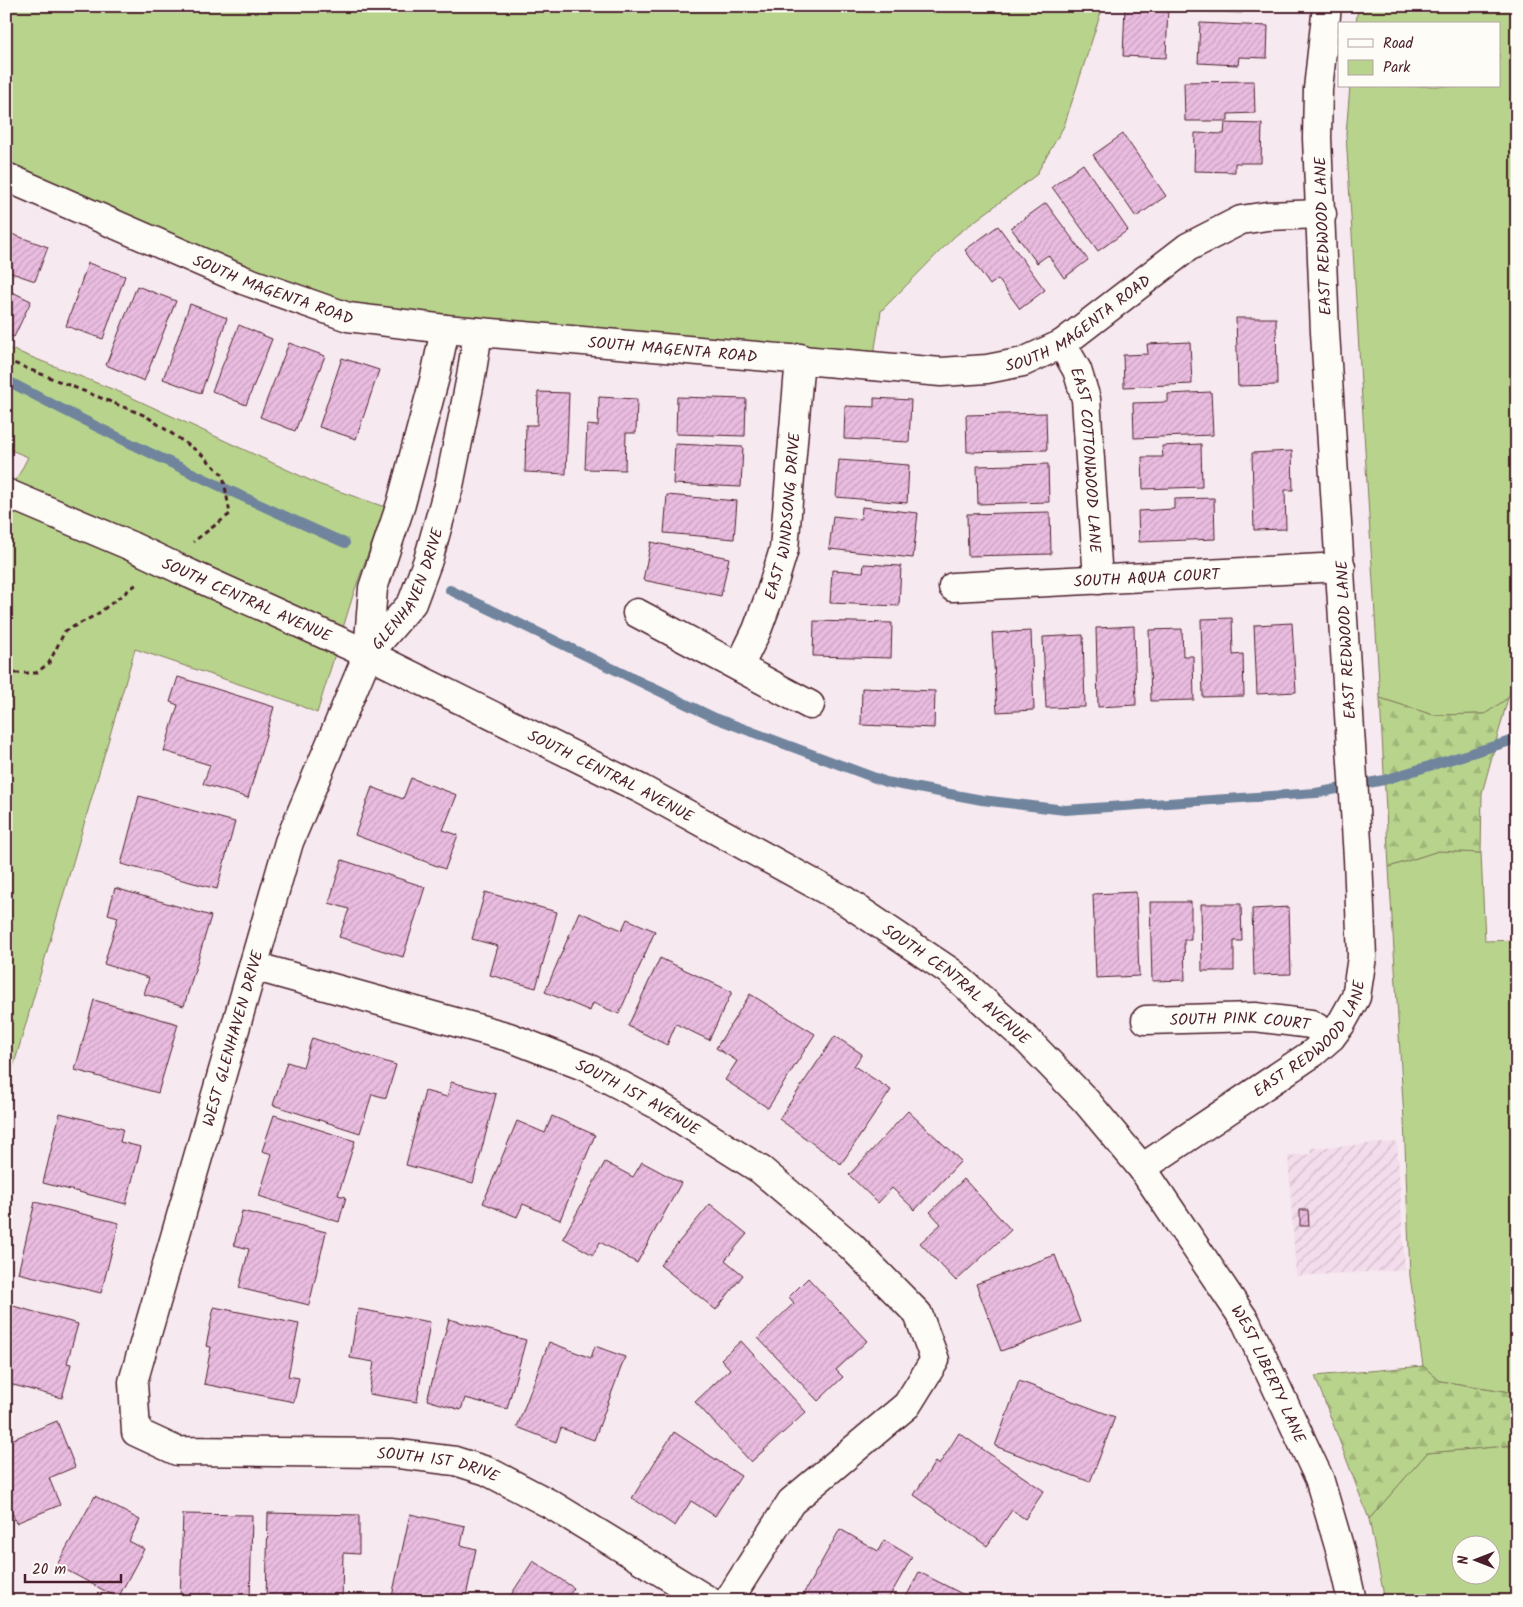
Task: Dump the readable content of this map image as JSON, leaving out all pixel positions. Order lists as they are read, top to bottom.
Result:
{
  "streets": {
    "street": [
      "EAST REDWOOD LANE",
      "SOUTH MAGENTA ROAD",
      "EAST COTTONWOOD LANE",
      "EAST WINDSONG DRIVE",
      "SOUTH AQUA COURT",
      "GLENHAVEN DRIVE",
      "SOUTH CENTRAL AVENUE",
      "SOUTH PINK COURT",
      "WEST GLENHAVEN DRIVE",
      "SOUTH 1ST AVENUE",
      "WEST LIBERTY LANE",
      "SOUTH 1ST DRIVE"
    ]
  },
  "crossings": [
    ["EAST REDWOOD LANE", "SOUTH MAGENTA ROAD"],
    ["EAST REDWOOD LANE", "SOUTH AQUA COURT"],
    ["EAST REDWOOD LANE", "SOUTH CENTRAL AVENUE"],
    ["EAST REDWOOD LANE", "SOUTH PINK COURT"],
    ["EAST REDWOOD LANE", "WEST LIBERTY LANE"],
    ["SOUTH MAGENTA ROAD", "EAST COTTONWOOD LANE"],
    ["SOUTH MAGENTA ROAD", "EAST WINDSONG DRIVE"],
    ["SOUTH MAGENTA ROAD", "GLENHAVEN DRIVE"],
    ["EAST COTTONWOOD LANE", "SOUTH AQUA COURT"],
    ["GLENHAVEN DRIVE", "SOUTH CENTRAL AVENUE"],
    ["GLENHAVEN DRIVE", "WEST GLENHAVEN DRIVE"],
    ["SOUTH CENTRAL AVENUE", "WEST GLENHAVEN DRIVE"],
    ["SOUTH CENTRAL AVENUE", "WEST LIBERTY LANE"],
    ["WEST GLENHAVEN DRIVE", "SOUTH 1ST AVENUE"],
    ["WEST GLENHAVEN DRIVE", "SOUTH 1ST DRIVE"]
  ],
  "legend": ["Road", "Park"],
  "scale_bar": "20 m",
  "north": "left"
}
